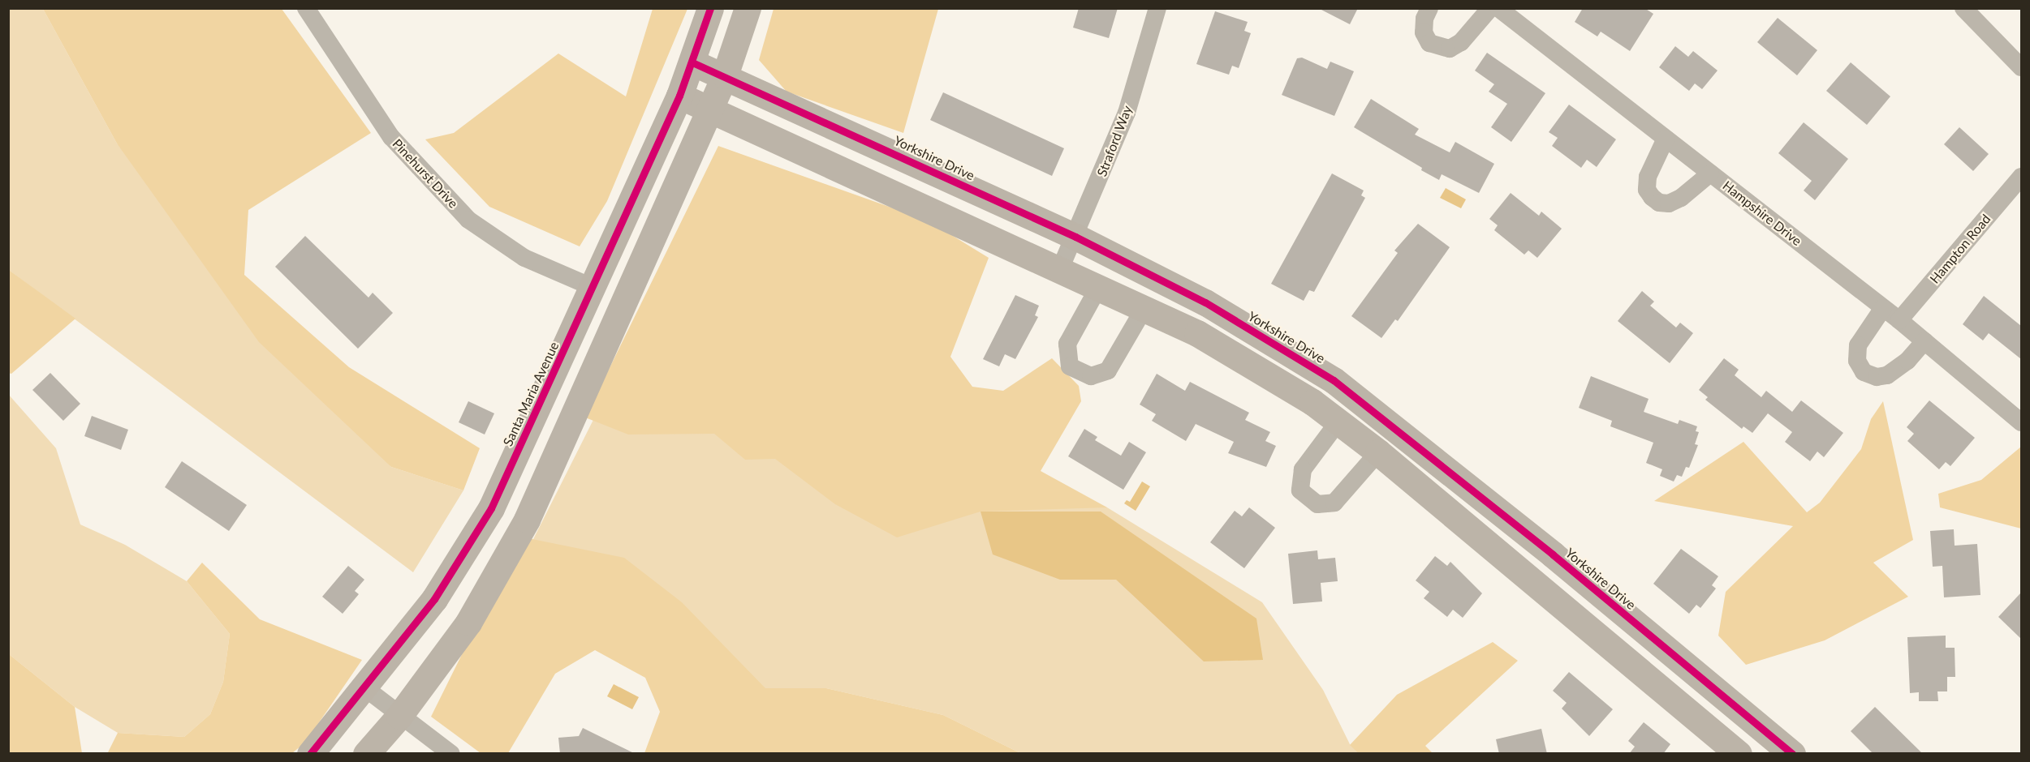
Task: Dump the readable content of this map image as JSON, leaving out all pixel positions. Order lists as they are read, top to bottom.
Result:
{
  "streets": {
    "street": [
      "Straford Way",
      "Yorkshire Drive",
      "Pinehurst Drive",
      "Hampshire Drive",
      "Hampton Road",
      "Santa Maria Avenue"
    ]
  },
  "crossings": [
    ["Straford Way", "Yorkshire Drive"],
    ["Yorkshire Drive", "Santa Maria Avenue"],
    ["Pinehurst Drive", "Santa Maria Avenue"],
    ["Hampshire Drive", "Hampton Road"]
  ]
}
